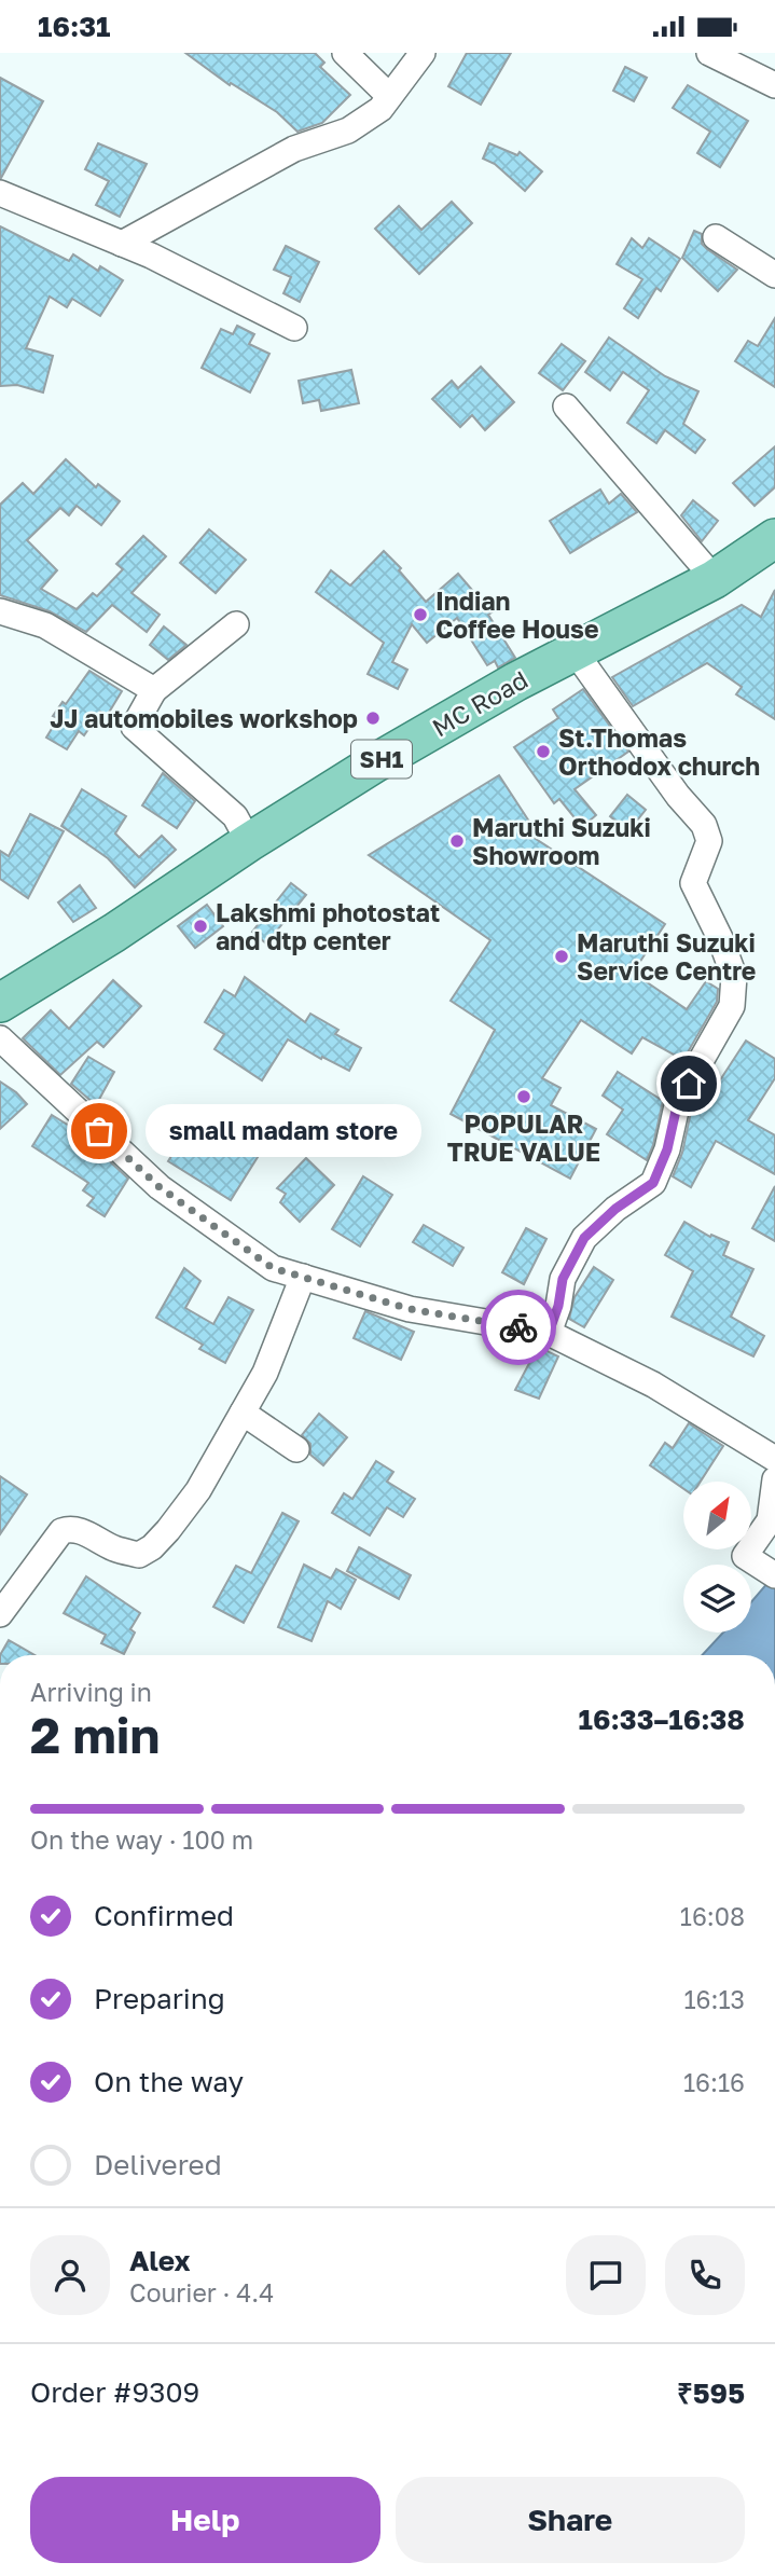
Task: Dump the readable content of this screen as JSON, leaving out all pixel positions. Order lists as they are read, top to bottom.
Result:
{
  "streets": {
    "main road": ["MC Road", "SH1"]
  },
  "places": [
    "Indian Coffee House",
    "JJ automobiles workshop",
    "St.Thomas Orthodox church",
    "Maruthi Suzuki Showroom",
    "Lakshmi photostat and dtp center",
    "Maruthi Suzuki Service Centre",
    "POPULAR TRUE VALUE",
    "small madam store"
  ],
  "north": "top right",
  "page": {
    "status": "16:31",
    "bubble": "small madam store",
    "heading": ["2 min", "Arriving in", "16:33–16:38"],
    "panel": [
      "Alex",
      "Courier · 4.4",
      "Order #9309",
      "₹595"
    ],
    "bar": "On the way · 100 m",
    "list": [
      ["Confirmed", "16:08"],
      ["Preparing", "16:13"],
      ["On the way", "16:16"],
      "Delivered"
    ],
    "buttons": ["Help", "Share"]
  }
}
